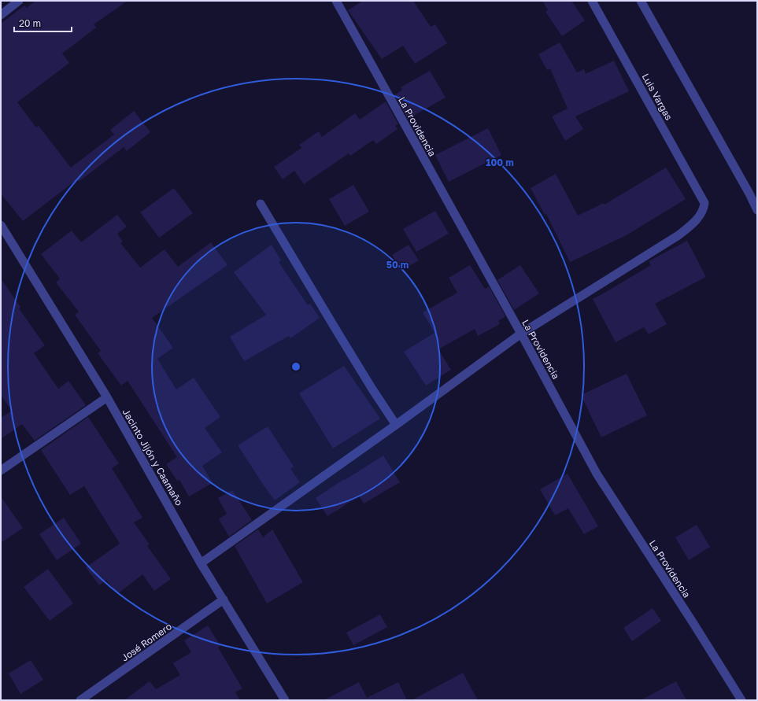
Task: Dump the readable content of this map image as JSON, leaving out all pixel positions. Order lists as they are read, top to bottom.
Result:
{
  "streets": {
    "street": [
      "Luis Vargas",
      "La Providencia",
      "Jacinto Jijón y Caamaño",
      "José Romero"
    ]
  },
  "crossings": [
    ["Luis Vargas", "La Providencia"],
    ["Jacinto Jijón y Caamaño", "José Romero"]
  ],
  "scale_bar": "20 m",
  "rings": ["100 m", "50 m"]
}
